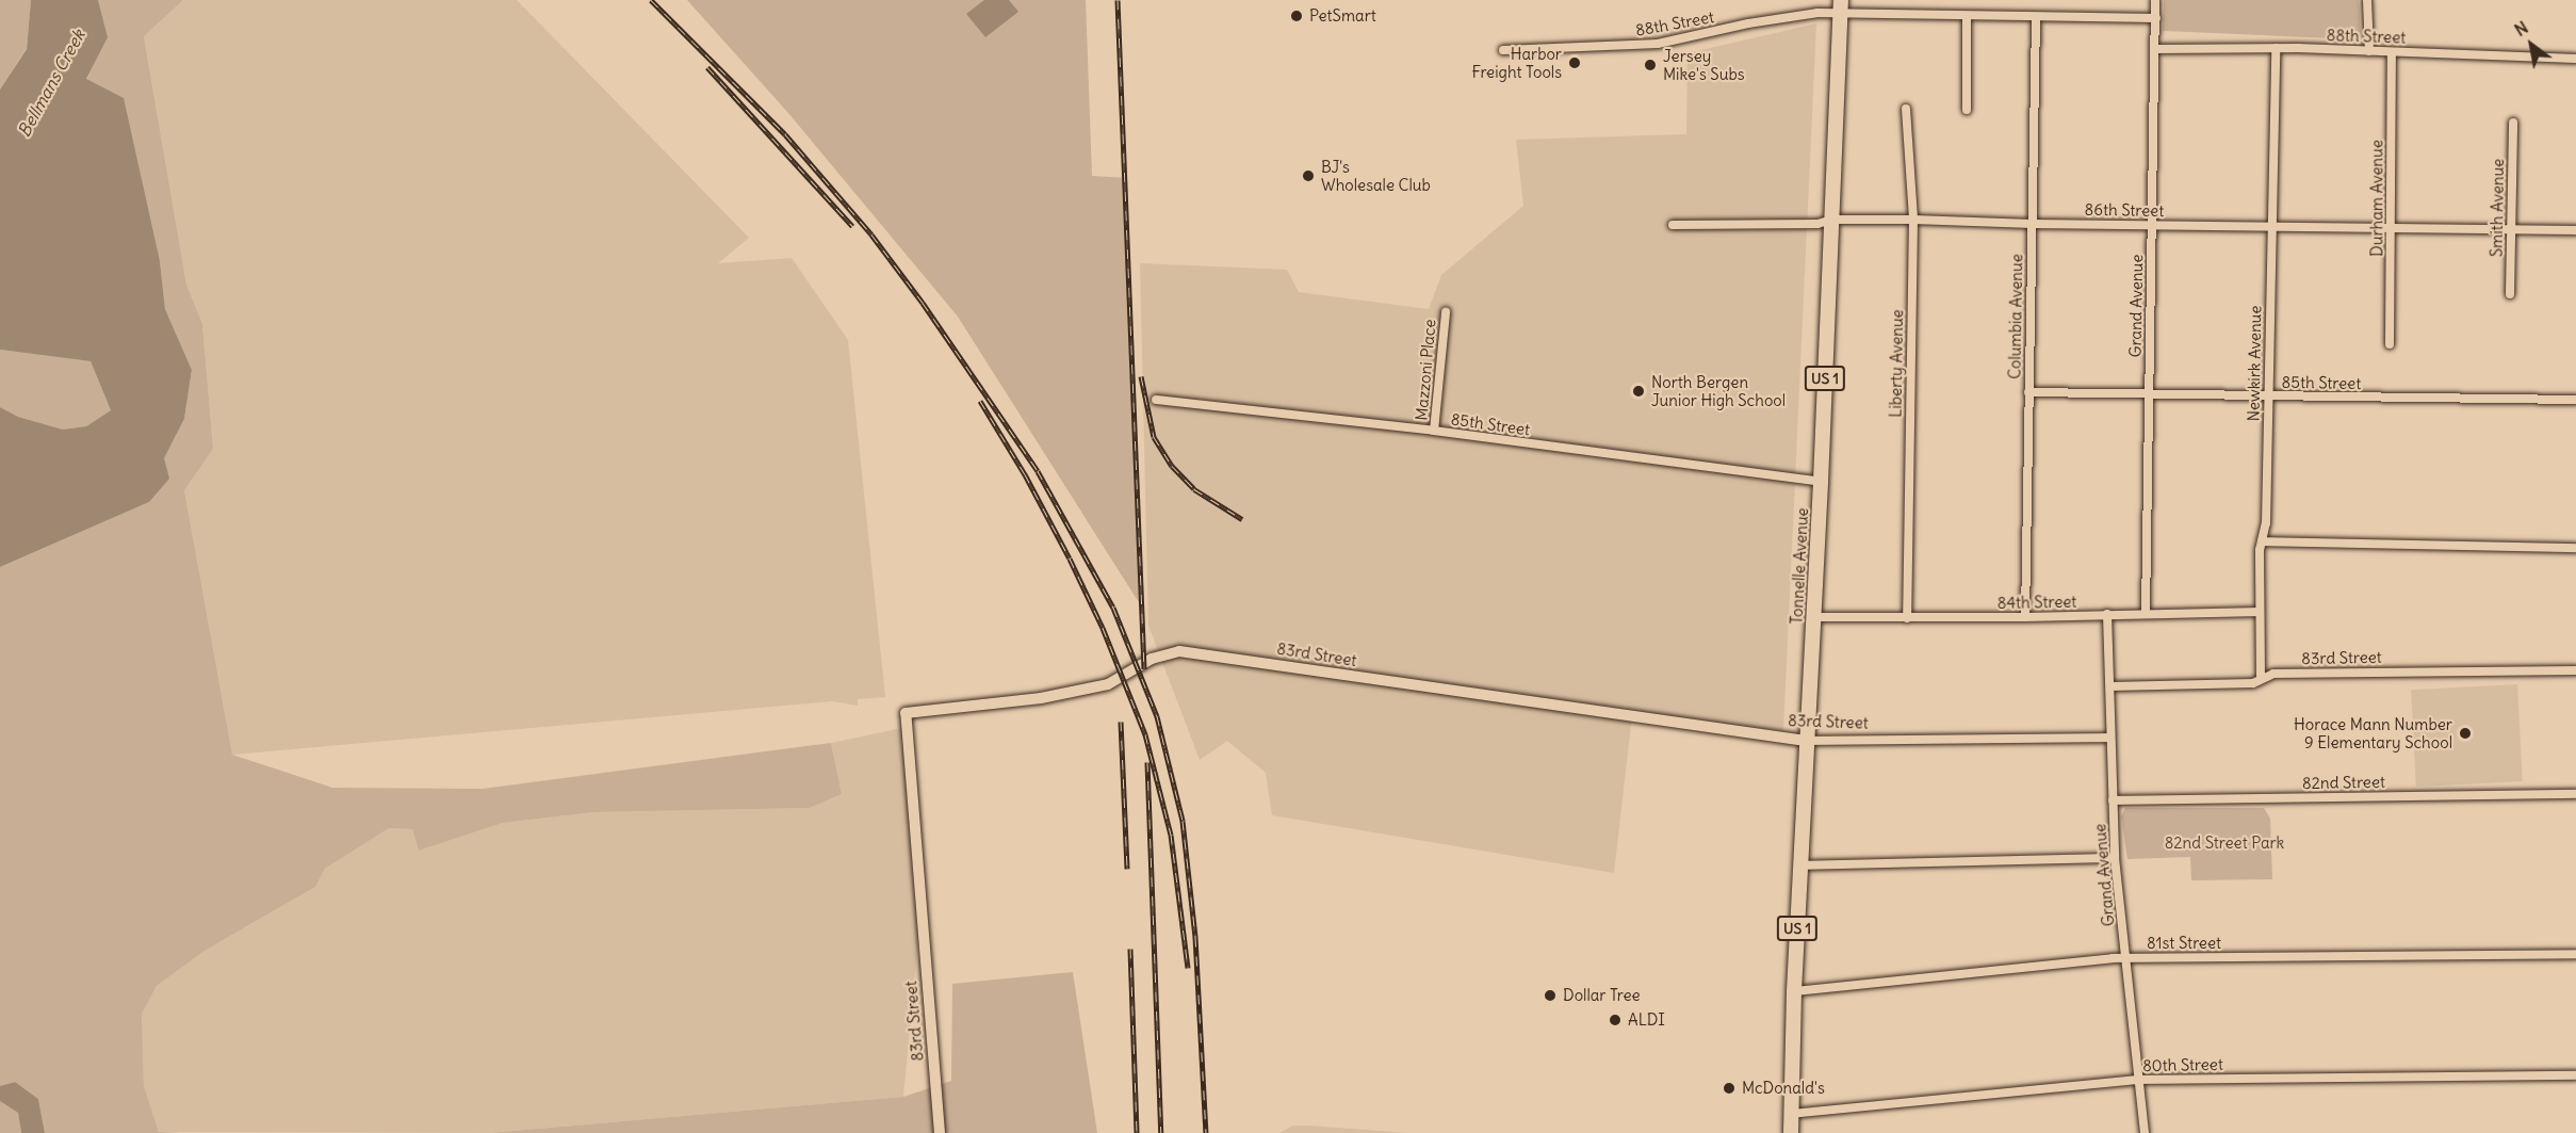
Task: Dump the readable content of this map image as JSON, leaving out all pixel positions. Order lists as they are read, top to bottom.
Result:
{
  "streets": {
    "main road": ["US 1", "Tonnelle Avenue"],
    "street": [
      "88th Street",
      "Durham Avenue",
      "Smith Avenue",
      "86th Street",
      "Grand Avenue",
      "Columbia Avenue",
      "Liberty Avenue",
      "Newkirk Avenue",
      "Mazzoni Place",
      "85th Street",
      "84th Street",
      "83rd Street",
      "82nd Street",
      "81st Street",
      "80th Street"
    ]
  },
  "crossings": [
    ["88th Street", "Durham Avenue"],
    ["88th Street", "Grand Avenue"],
    ["88th Street", "Columbia Avenue"],
    ["88th Street", "Newkirk Avenue"],
    ["88th Street", "Tonnelle Avenue"],
    ["Durham Avenue", "86th Street"],
    ["Smith Avenue", "86th Street"],
    ["86th Street", "Grand Avenue"],
    ["86th Street", "Columbia Avenue"],
    ["86th Street", "Liberty Avenue"],
    ["86th Street", "Newkirk Avenue"],
    ["86th Street", "Tonnelle Avenue"],
    ["Grand Avenue", "85th Street"],
    ["Grand Avenue", "84th Street"],
    ["Grand Avenue", "83rd Street"],
    ["Grand Avenue", "82nd Street"],
    ["Grand Avenue", "81st Street"],
    ["Grand Avenue", "80th Street"],
    ["Columbia Avenue", "85th Street"],
    ["Columbia Avenue", "84th Street"],
    ["Liberty Avenue", "84th Street"],
    ["Newkirk Avenue", "85th Street"],
    ["Newkirk Avenue", "84th Street"],
    ["Newkirk Avenue", "83rd Street"],
    ["Mazzoni Place", "85th Street"],
    ["85th Street", "Tonnelle Avenue"],
    ["Tonnelle Avenue", "84th Street"],
    ["Tonnelle Avenue", "83rd Street"],
    ["Tonnelle Avenue", "81st Street"],
    ["Tonnelle Avenue", "80th Street"]
  ],
  "water": ["Bellmans Creek"],
  "parks": ["82nd Street Park"],
  "places": [
    "PetSmart",
    "Harbor Freight Tools",
    "Jersey Mike's Subs",
    "BJ's Wholesale Club",
    "North Bergen Junior High School",
    "Horace Mann Number 9 Elementary School",
    "Dollar Tree",
    "ALDI",
    "McDonald's"
  ],
  "north": "top left"
}
